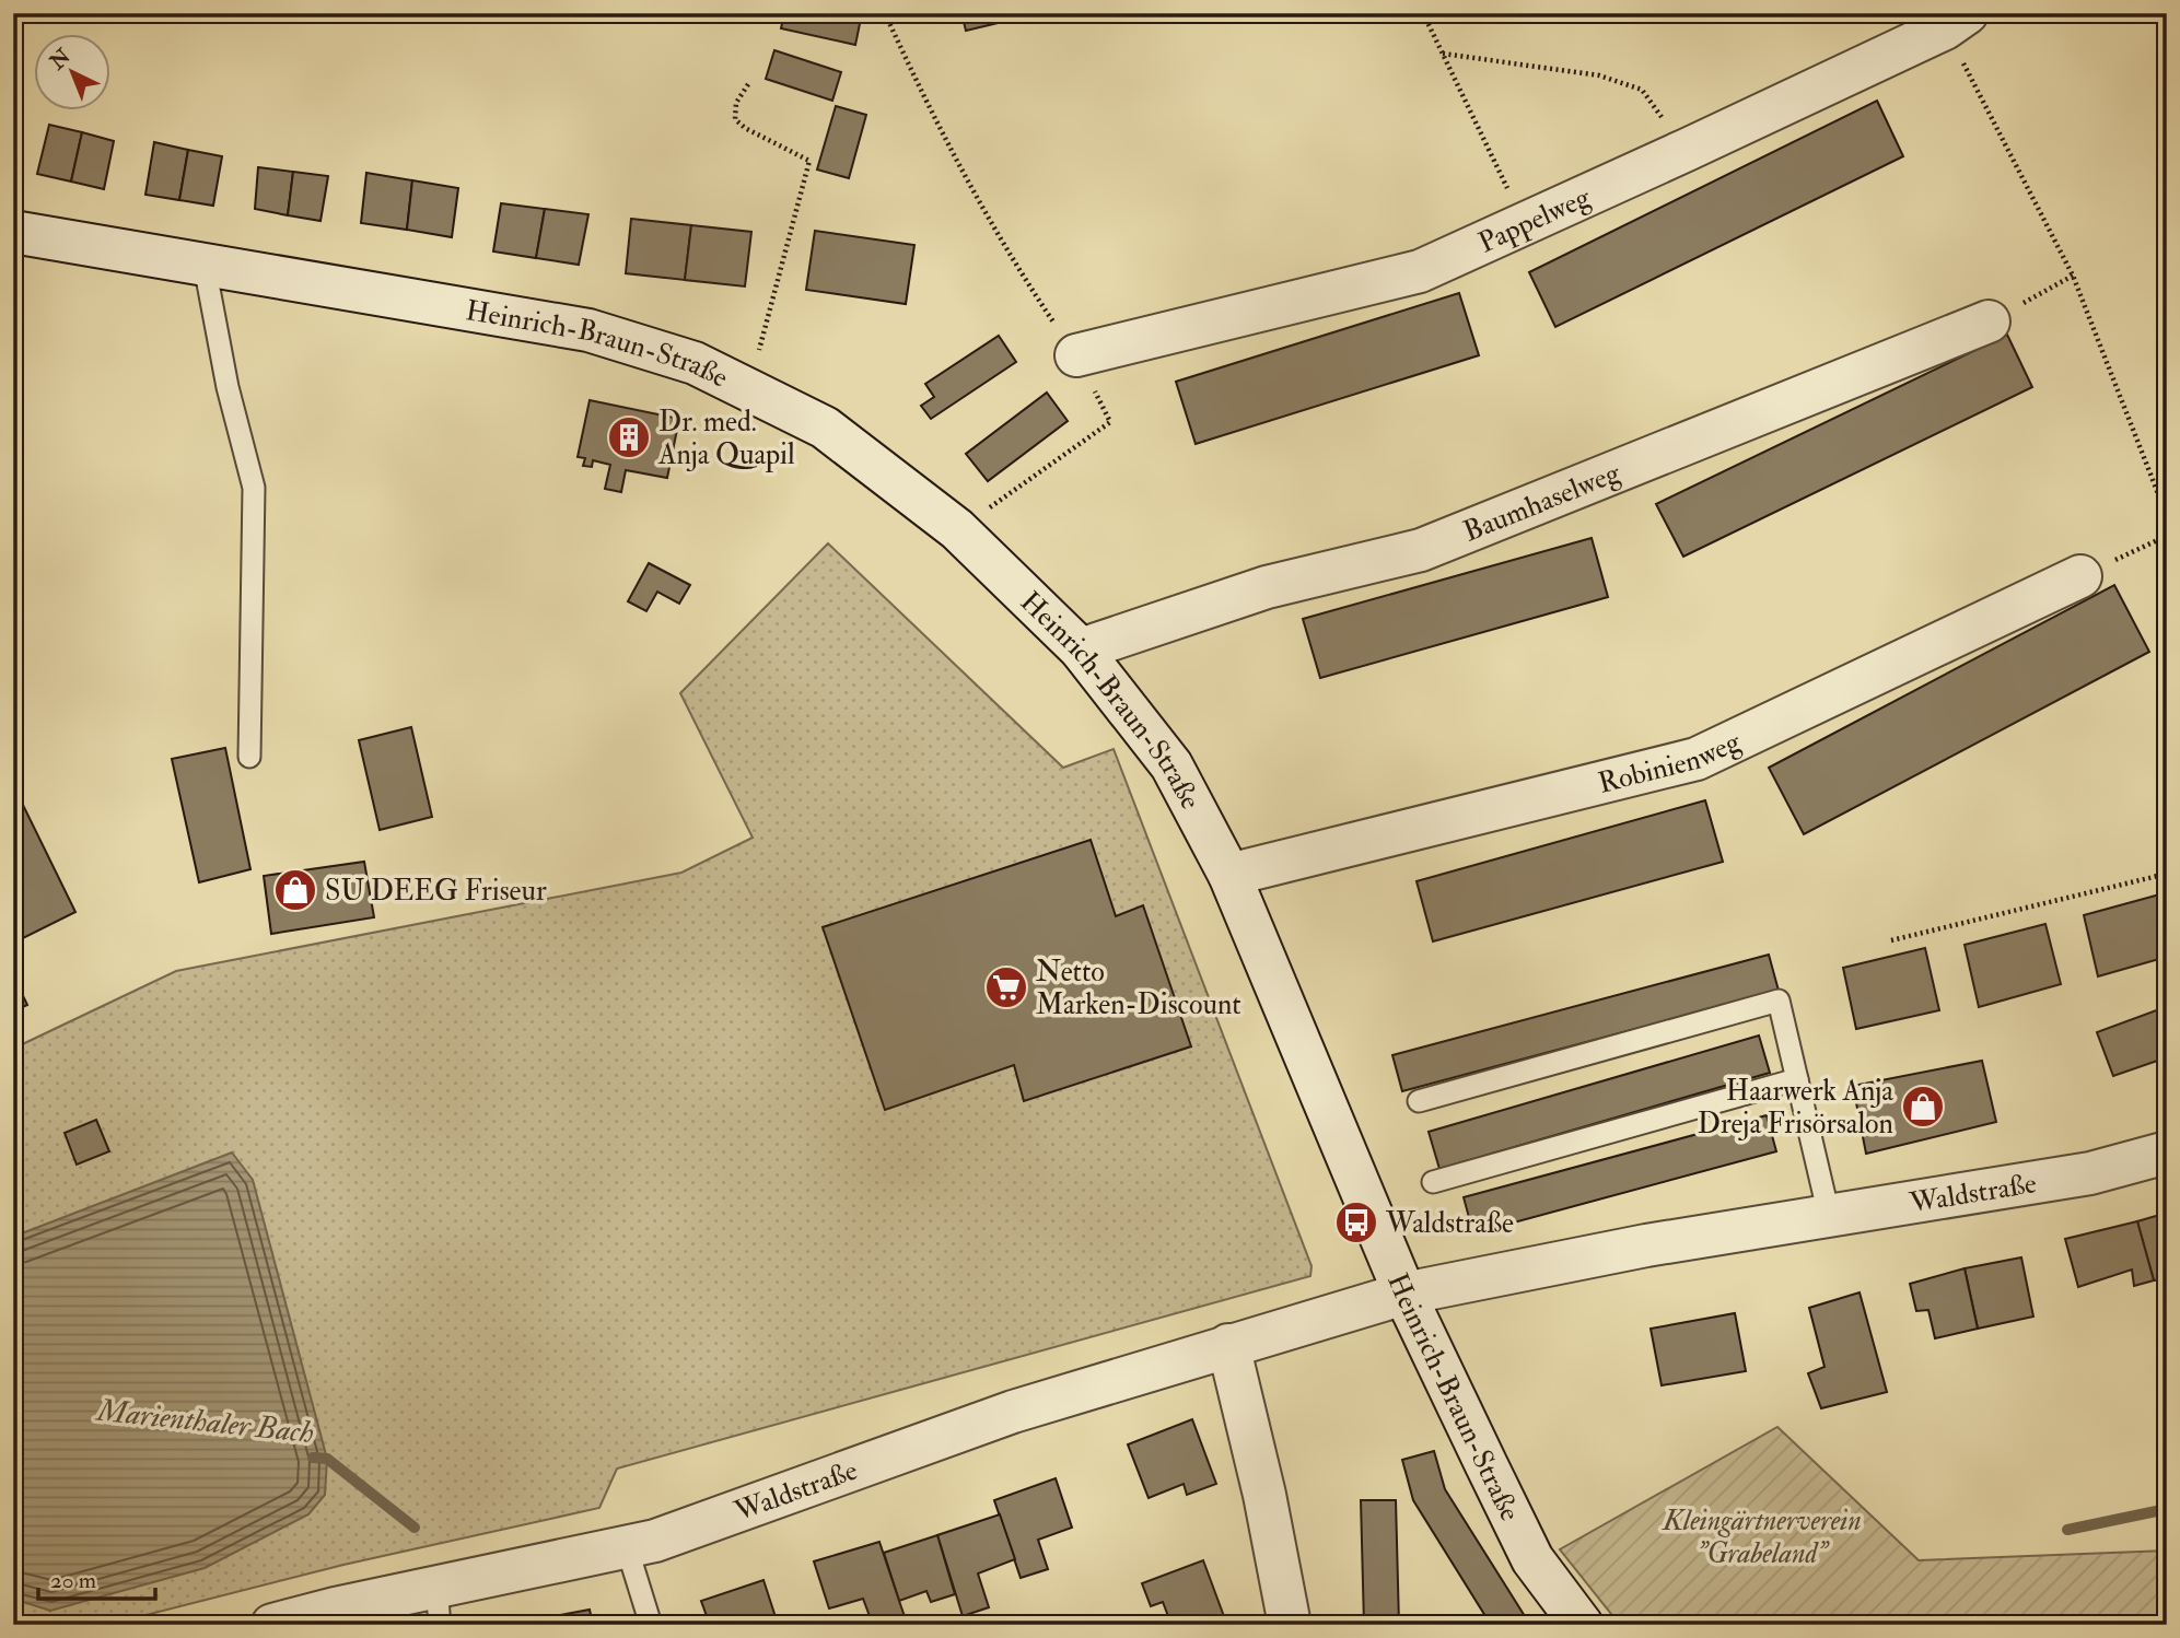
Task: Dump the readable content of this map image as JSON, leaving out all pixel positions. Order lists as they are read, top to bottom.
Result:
{
  "streets": {
    "street": [
      "Pappelweg",
      "Heinrich-Braun-Straße",
      "Baumhaselweg",
      "Robinienweg",
      "Waldstraße"
    ]
  },
  "crossings": [
    ["Heinrich-Braun-Straße", "Baumhaselweg"],
    ["Heinrich-Braun-Straße", "Robinienweg"],
    ["Heinrich-Braun-Straße", "Waldstraße"]
  ],
  "water": ["Marienthaler Bach"],
  "parks": ["Kleingärtnerverein \"Grabeland\""],
  "places": {
    "building": ["Dr. med. Anja Quapil"],
    "shop": ["SU DEEG Friseur", "Haarwerk Anja Dreja Frisörsalon"],
    "supermarket": ["Netto Marken-Discount"],
    "bus stop": ["Waldstraße"]
  },
  "scale_bar": "20 m",
  "north": "top left"
}
